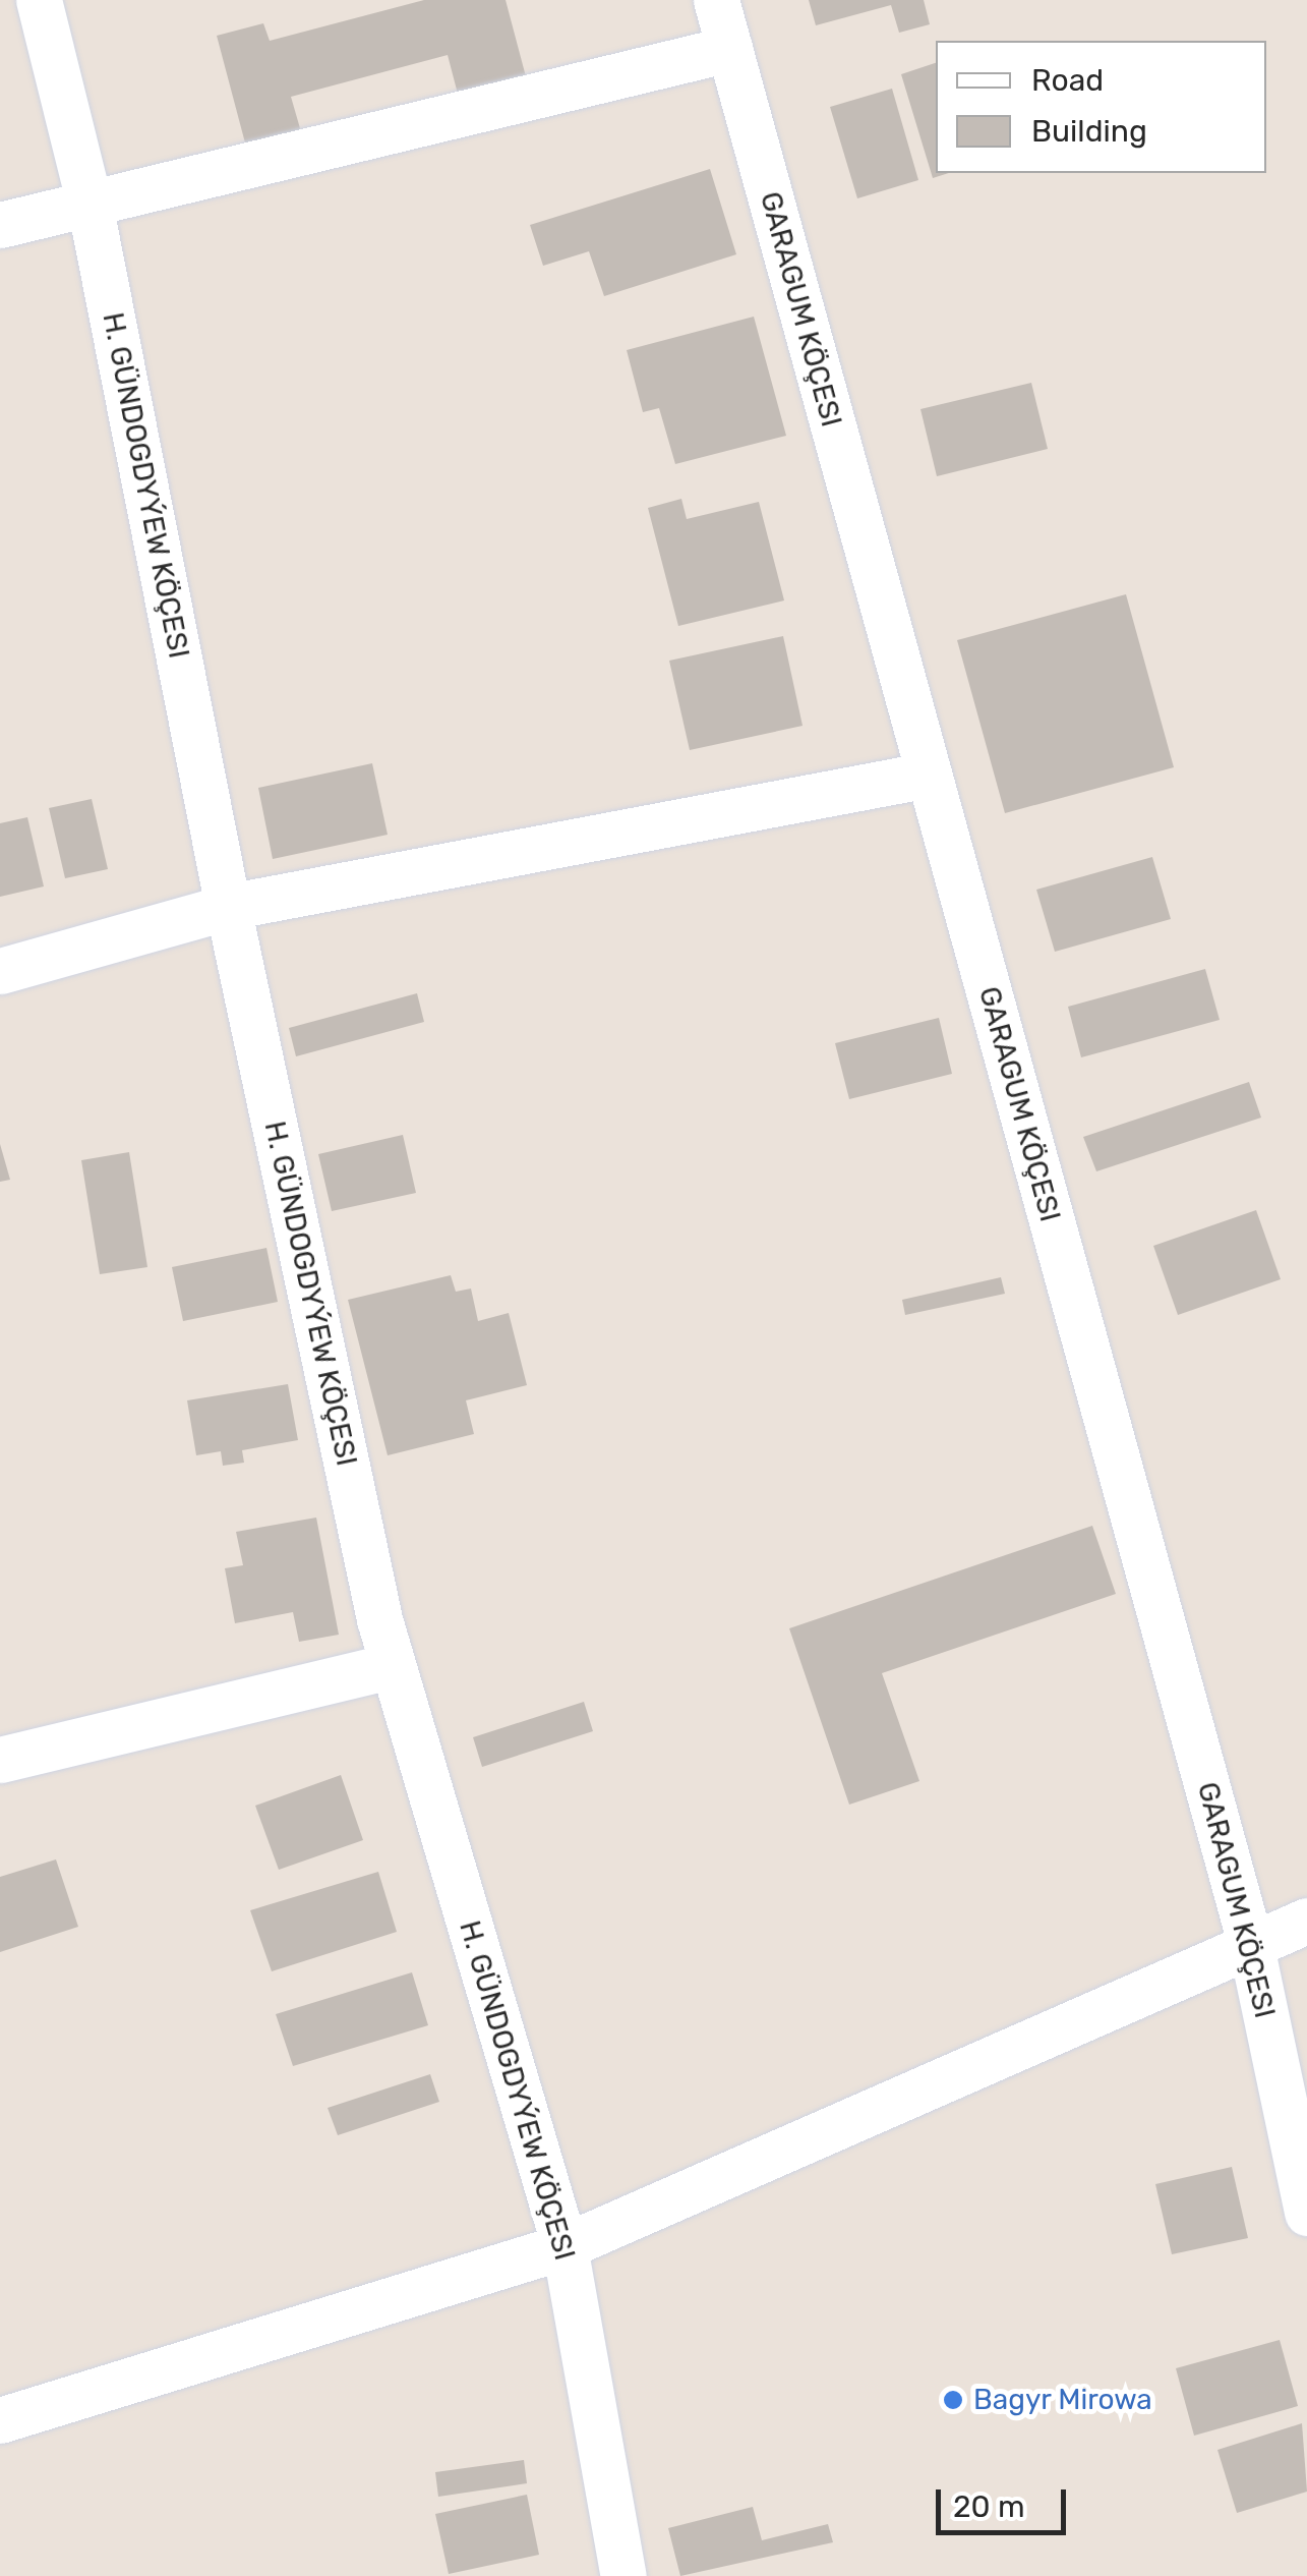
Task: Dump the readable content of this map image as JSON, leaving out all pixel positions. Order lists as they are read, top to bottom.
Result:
{
  "streets": {
    "street": ["GARAGUM KÖÇESI", "H. GÜNDOGDYÝEW KÖÇESI"]
  },
  "places": ["Bagyr Mirowa"],
  "legend": ["Road", "Building"],
  "scale_bar": "20 m"
}
